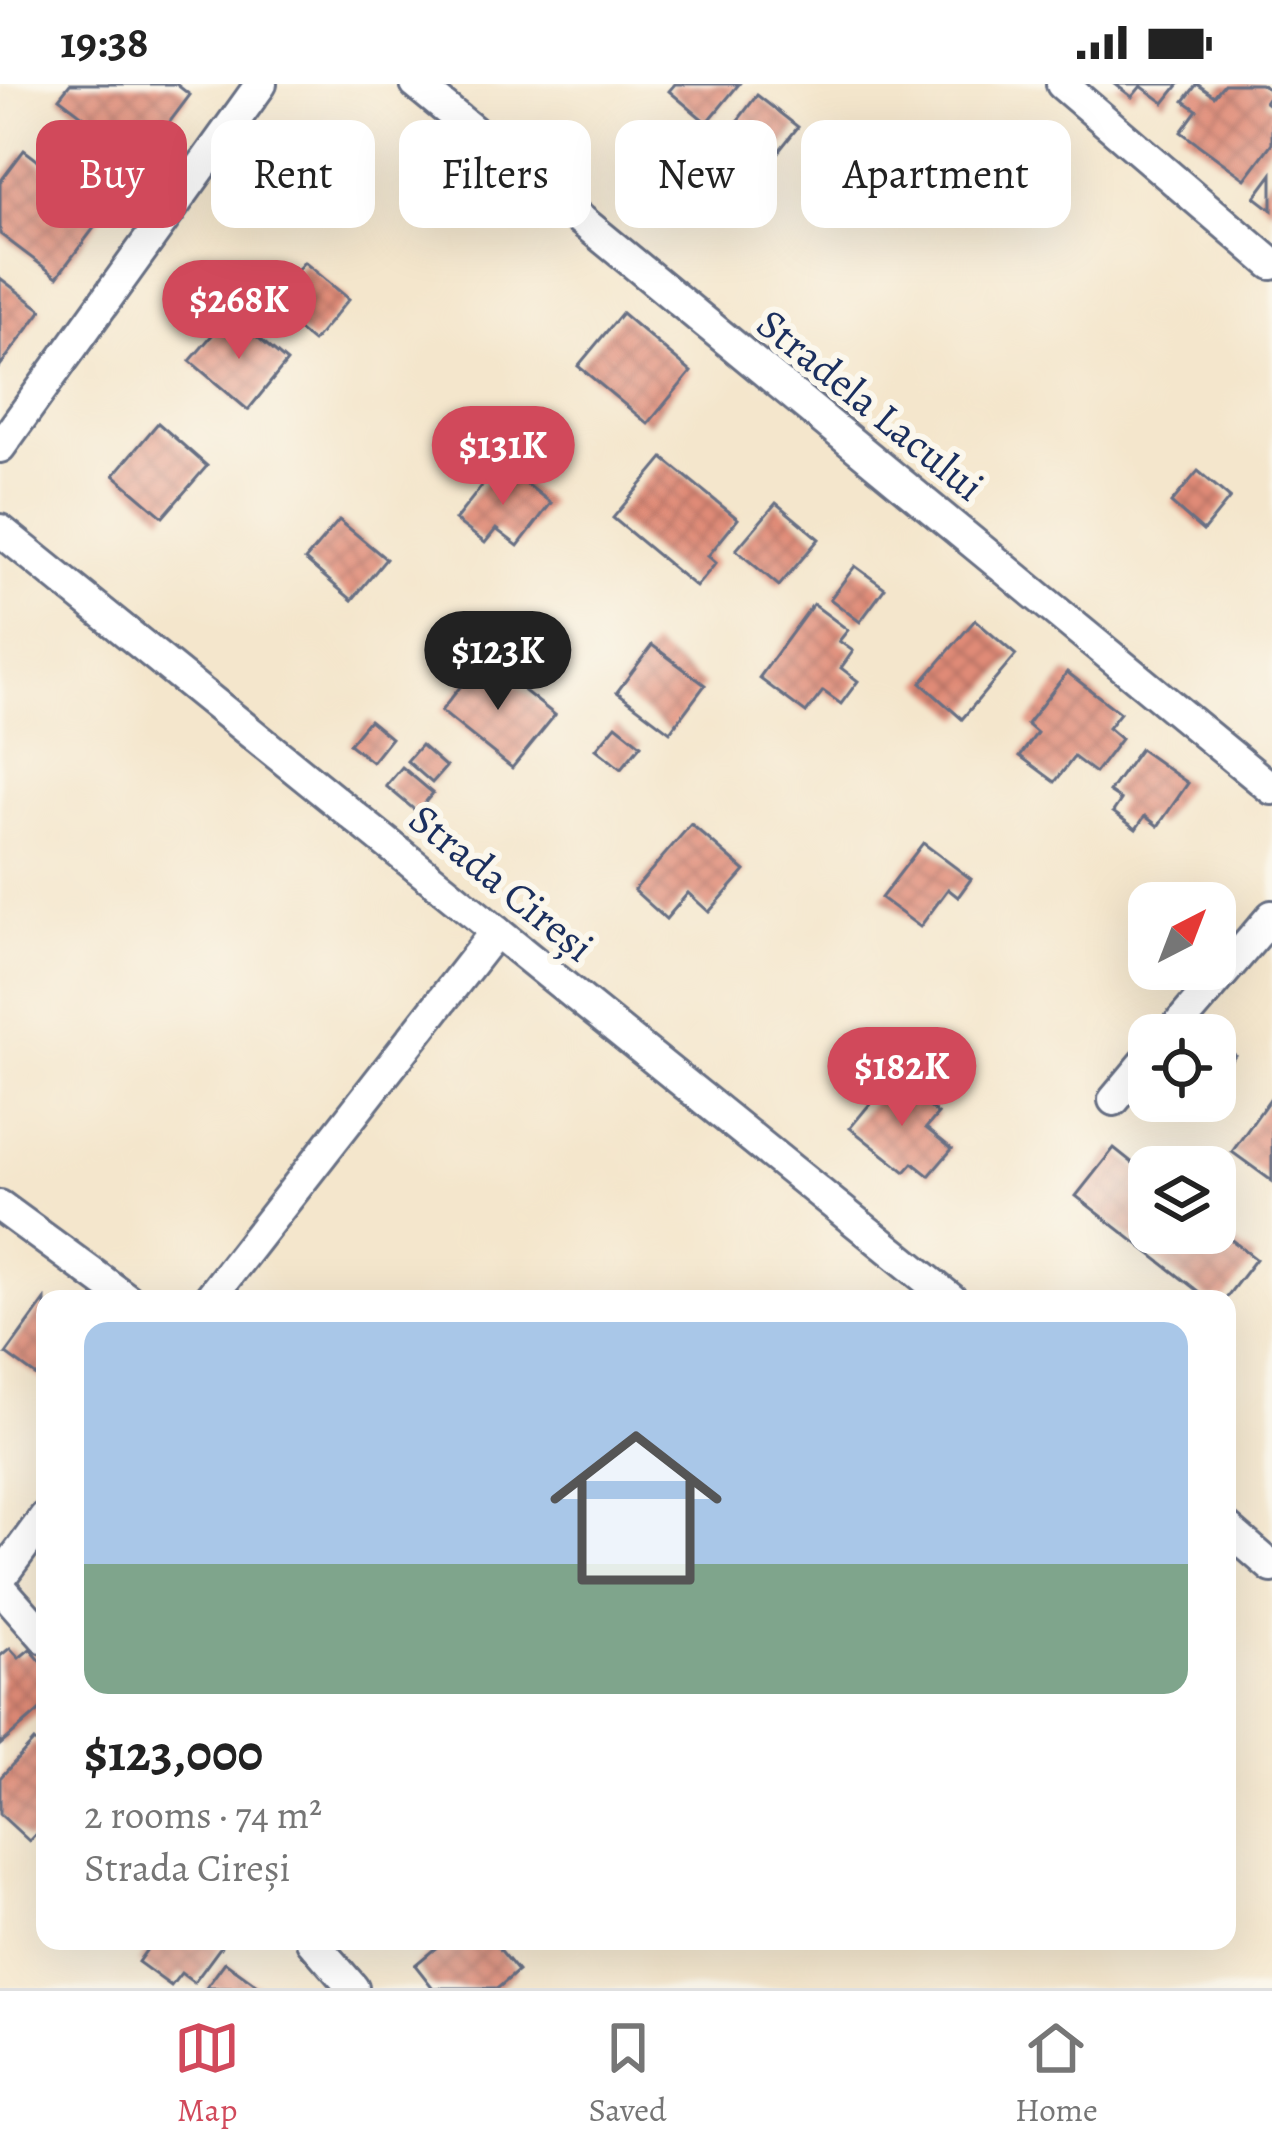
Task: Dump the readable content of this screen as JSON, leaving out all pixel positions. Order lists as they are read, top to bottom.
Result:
{
  "streets": {
    "street": ["Stradela Lacului", "Strada Cireși"]
  },
  "north": "top right",
  "page": {
    "status": "19:38",
    "chip": [
      "Buy",
      "Rent",
      "Filters",
      "New",
      "Apartment"
    ],
    "price": [
      "$268K",
      "$131K",
      "$123K",
      "$182K"
    ],
    "list": [
      {
        "name": "$123,000",
        "note": "2 rooms · 74 m² · Strada Cireși"
      }
    ],
    "tabs": ["Map", "Saved", "Home"]
  }
}
